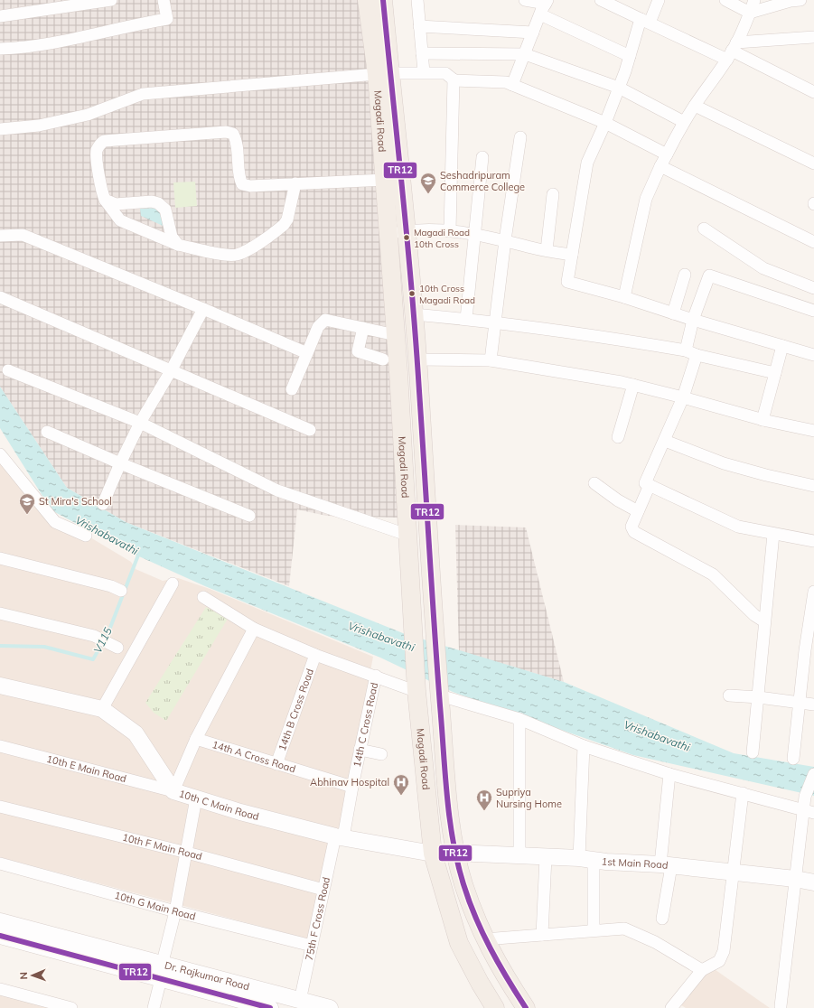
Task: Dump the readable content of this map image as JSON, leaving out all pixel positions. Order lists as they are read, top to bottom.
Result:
{
  "streets": {
    "main road": ["Magadi Road"],
    "street": [
      "14th B Cross Road",
      "14th C Cross Road",
      "14th A Cross Road",
      "10th E Main Road",
      "10th C Main Road",
      "10th F Main Road",
      "1st Main Road",
      "10th G Main Road",
      "75th F Cross Road",
      "Dr. Rajkumar Road"
    ]
  },
  "crossings": [
    ["Magadi Road", "10th C Main Road"],
    ["Magadi Road", "1st Main Road"],
    ["14th B Cross Road", "14th A Cross Road"],
    ["14th C Cross Road", "14th A Cross Road"],
    ["14th C Cross Road", "10th C Main Road"],
    ["14th C Cross Road", "75th F Cross Road"],
    ["10th E Main Road", "10th C Main Road"],
    ["10th C Main Road", "1st Main Road"],
    ["10th C Main Road", "75th F Cross Road"],
    ["10th F Main Road", "75th F Cross Road"],
    ["10th G Main Road", "75th F Cross Road"],
    ["75th F Cross Road", "Dr. Rajkumar Road"]
  ],
  "water": ["Vrishabavathi", "V115"],
  "places": {
    "school or university": ["Seshadripuram Commerce College", "St Mira's School"],
    "other": ["Magadi Road 10th Cross", "10th Cross Magadi Road"],
    "hospital": ["Abhinav Hospital", "Supriya Nursing Home"]
  },
  "lines": ["transit line TR12"],
  "north": "left"
}
